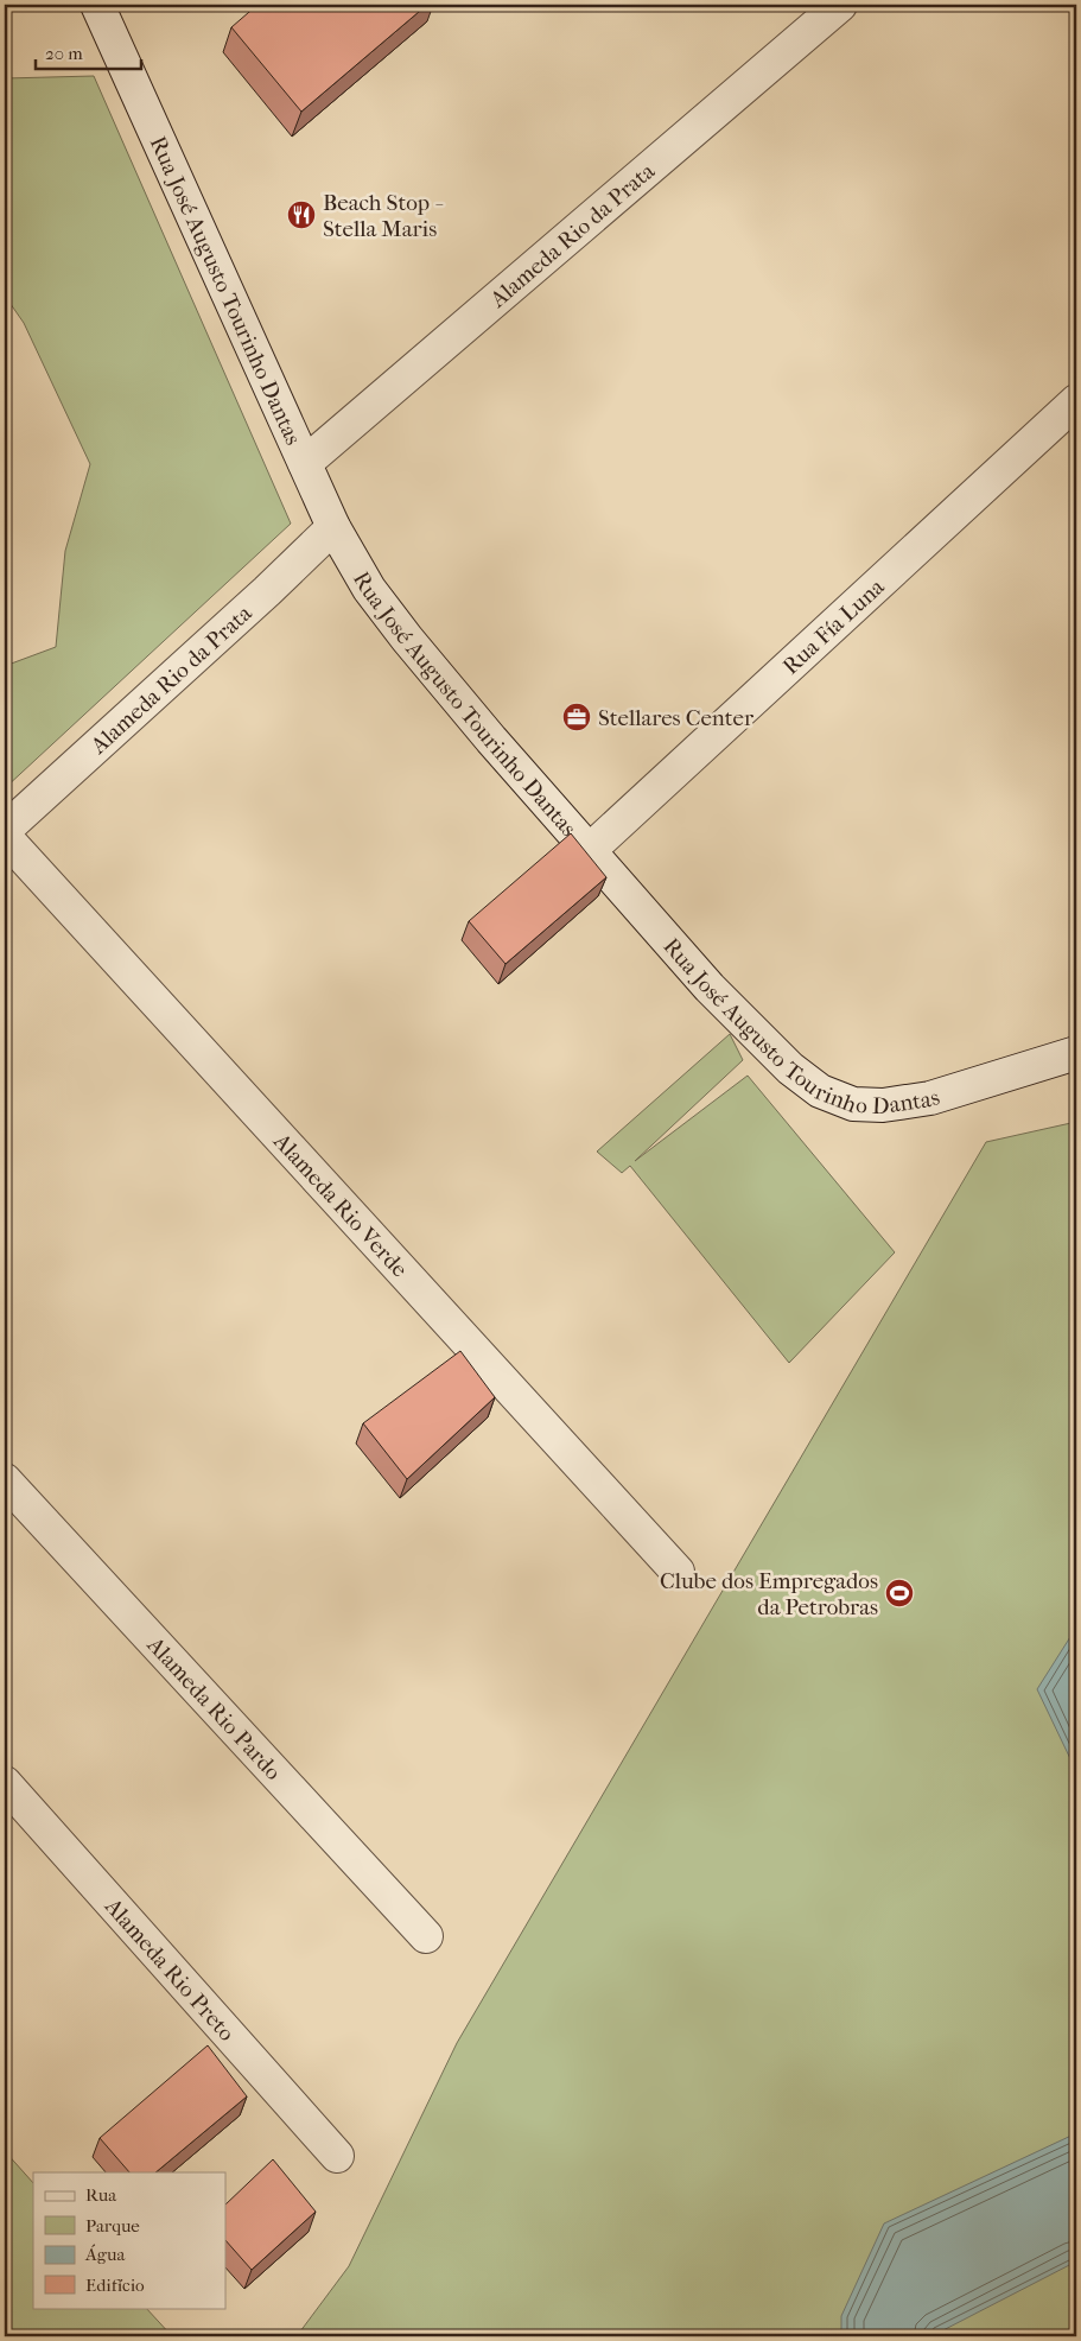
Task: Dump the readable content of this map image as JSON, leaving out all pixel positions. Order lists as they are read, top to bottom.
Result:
{
  "streets": {
    "street": [
      "Alameda Rio da Prata",
      "Rua José Augusto Tourinho Dantas",
      "Rua Fía Luna",
      "Alameda Rio Verde",
      "Alameda Rio Pardo",
      "Alameda Rio Preto"
    ]
  },
  "crossings": [
    ["Alameda Rio da Prata", "Rua José Augusto Tourinho Dantas"],
    ["Rua José Augusto Tourinho Dantas", "Rua Fía Luna"]
  ],
  "places": {
    "restaurant": ["Beach Stop - Stella Maris"],
    "office": ["Stellares Center"],
    "sports": ["Clube dos Empregados da Petrobras"]
  },
  "legend": [
    "Rua",
    "Parque",
    "Água",
    "Edifício"
  ],
  "scale_bar": "20 m"
}
